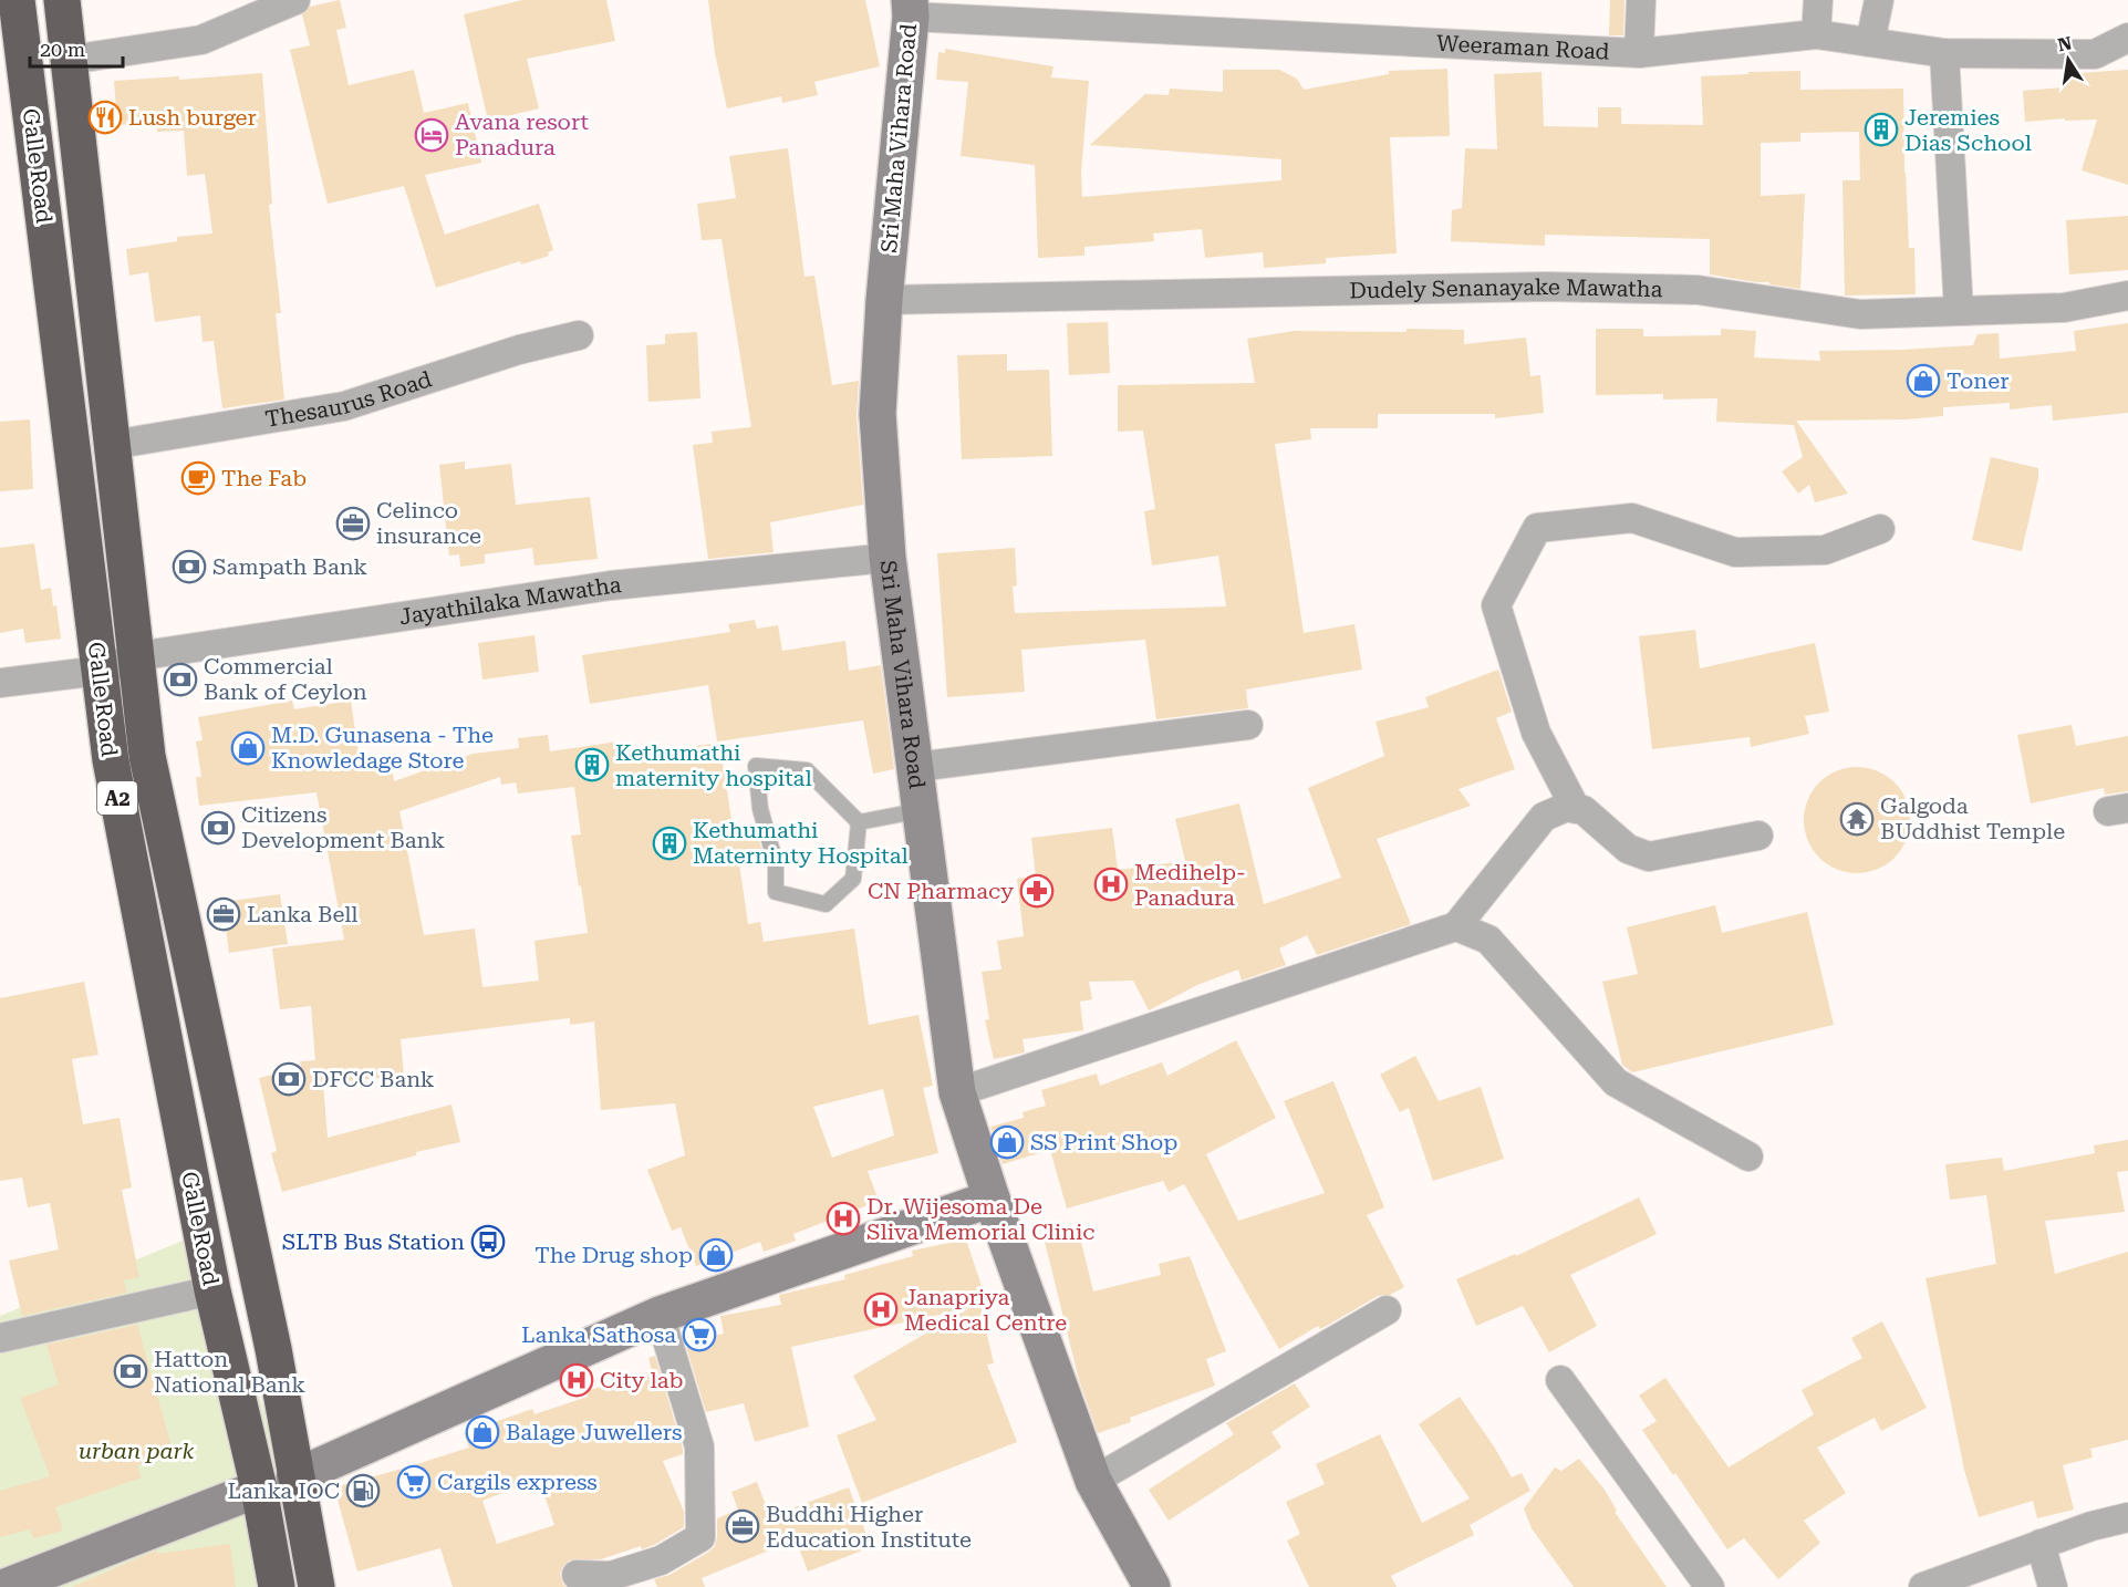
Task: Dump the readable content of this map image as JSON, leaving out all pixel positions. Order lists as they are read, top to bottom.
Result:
{
  "streets": {
    "highway": ["Galle Road", "A2"],
    "street": [
      "Weeraman Road",
      "Sri Maha Vihara Road",
      "Dudely Senanayake Mawatha",
      "Thesaurus Road",
      "Jayathilaka Mawatha"
    ]
  },
  "crossings": [
    ["Weeraman Road", "Sri Maha Vihara Road"],
    ["Sri Maha Vihara Road", "Dudely Senanayake Mawatha"],
    ["Sri Maha Vihara Road", "Jayathilaka Mawatha"],
    ["Galle Road", "Thesaurus Road"],
    ["Galle Road", "Jayathilaka Mawatha"]
  ],
  "parks": ["urban park"],
  "places": {
    "restaurant": ["Lush burger"],
    "building": ["Jeremies Dias School", "Kethumathi maternity hospital", "Kethumathi Materninty Hospital"],
    "hotel": ["Avana resort Panadura"],
    "shop": [
      "Toner",
      "M.D. Gunasena - The Knowledage Store",
      "SS Print Shop",
      "The Drug shop",
      "Balage Juwellers"
    ],
    "cafe": ["The Fab"],
    "office": ["Celinco insurance", "Lanka Bell", "Buddhi Higher Education Institute"],
    "bank": [
      "Sampath Bank",
      "Commercial Bank of Ceylon",
      "Citizens Development Bank",
      "DFCC Bank",
      "Hatton National Bank"
    ],
    "temple": ["Galgoda BUddhist Temple"],
    "hospital": [
      "Medihelp- Panadura",
      "Dr. Wijesoma De Sliva Memorial Clinic",
      "Janapriya Medical Centre",
      "City lab"
    ],
    "pharmacy": ["CN Pharmacy"],
    "bus stop": ["SLTB Bus Station"],
    "supermarket": ["Lanka Sathosa", "Cargils express"],
    "fuel station": ["Lanka IOC"]
  },
  "scale_bar": "20 m",
  "north": "top"
}
